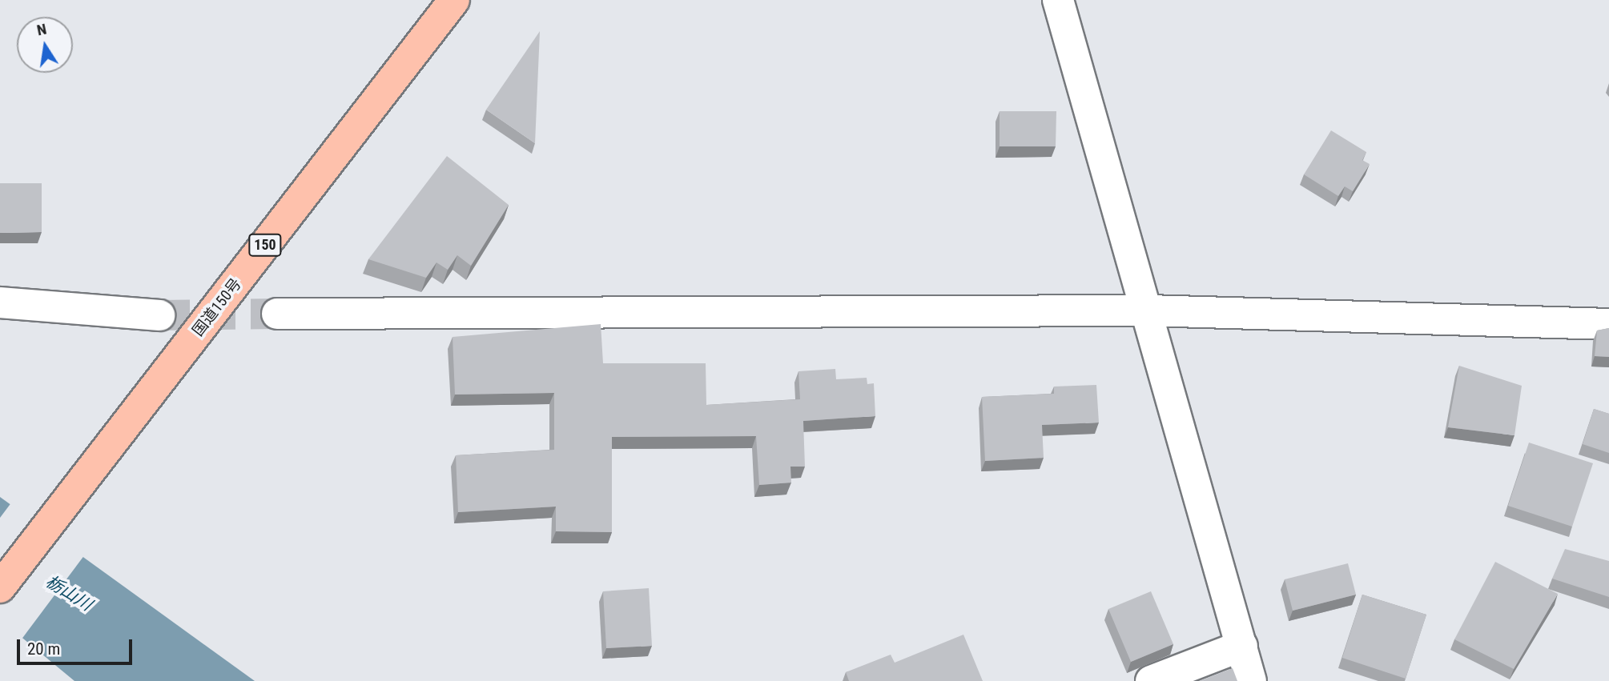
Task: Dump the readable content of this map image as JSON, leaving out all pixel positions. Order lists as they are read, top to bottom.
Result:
{
  "streets": {
    "highway": ["150", "国道150号"]
  },
  "water": ["栃山川"],
  "scale_bar": "20 m",
  "north": "top"
}
